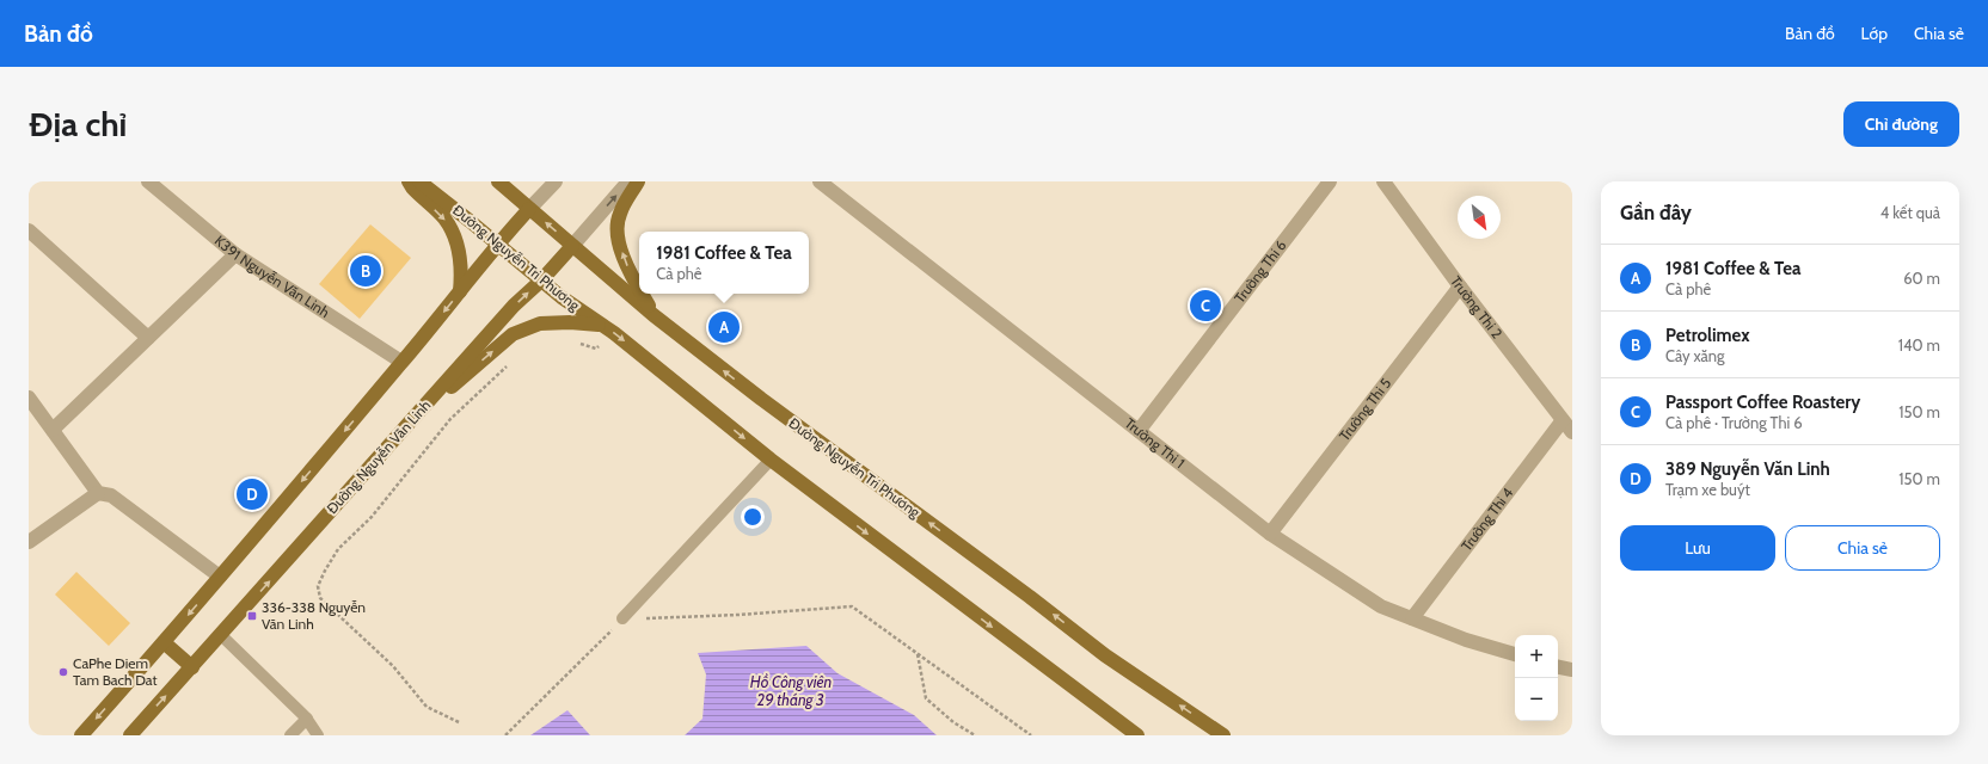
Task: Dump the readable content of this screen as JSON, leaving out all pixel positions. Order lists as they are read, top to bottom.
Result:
{
  "streets": {
    "main road": ["Đường Nguyễn Tri Phương", "Đường Nguyễn Văn Linh"],
    "street": [
      "Trường Thi 6",
      "K391 Nguyễn Văn Linh",
      "Trường Thi 2",
      "Trường Thi 5",
      "Trường Thi 1",
      "Trường Thi 4"
    ]
  },
  "crossings": [
    ["Đường Nguyễn Tri Phương", "Đường Nguyễn Văn Linh"],
    ["Trường Thi 6", "Trường Thi 1"],
    ["Trường Thi 2", "Trường Thi 5"],
    ["Trường Thi 2", "Trường Thi 4"],
    ["Trường Thi 5", "Trường Thi 1"],
    ["Trường Thi 1", "Trường Thi 4"]
  ],
  "one_way": ["Đường Nguyễn Văn Linh"],
  "water": ["Hồ Công viên 29 tháng 3"],
  "places": {
    "transit": ["336-338 Nguyễn Văn Linh"],
    "other": ["CaPhe Diem Tam Bach Dat"]
  },
  "north": "bottom right",
  "page": {
    "header": "Bản đồ",
    "nav": ["Bản đồ", "Lớp", "Chia sẻ"],
    "buttons": [
      "Chỉ đường",
      ["Lưu", "Chia sẻ"]
    ],
    "title": "Địa chỉ",
    "heading": ["Gần đây", "4 kết quả"],
    "popup": ["1981 Coffee & Tea", "Cà phê"],
    "list": [
      {
        "mark": "A",
        "name": "1981 Coffee & Tea",
        "note": "Cà phê",
        "value": "60 m"
      },
      {
        "mark": "B",
        "name": "Petrolimex",
        "note": "Cây xăng",
        "value": "140 m"
      },
      {
        "mark": "C",
        "name": "Passport Coffee Roastery",
        "note": "Cà phê · Trường Thi 6",
        "value": "150 m"
      },
      {
        "mark": "D",
        "name": "389 Nguyễn Văn Linh",
        "note": "Trạm xe buýt",
        "value": "150 m"
      }
    ],
    "pins": [
      "B",
      "C",
      "A",
      "D"
    ],
    "map_buttons": ["+", "−"]
  }
}
